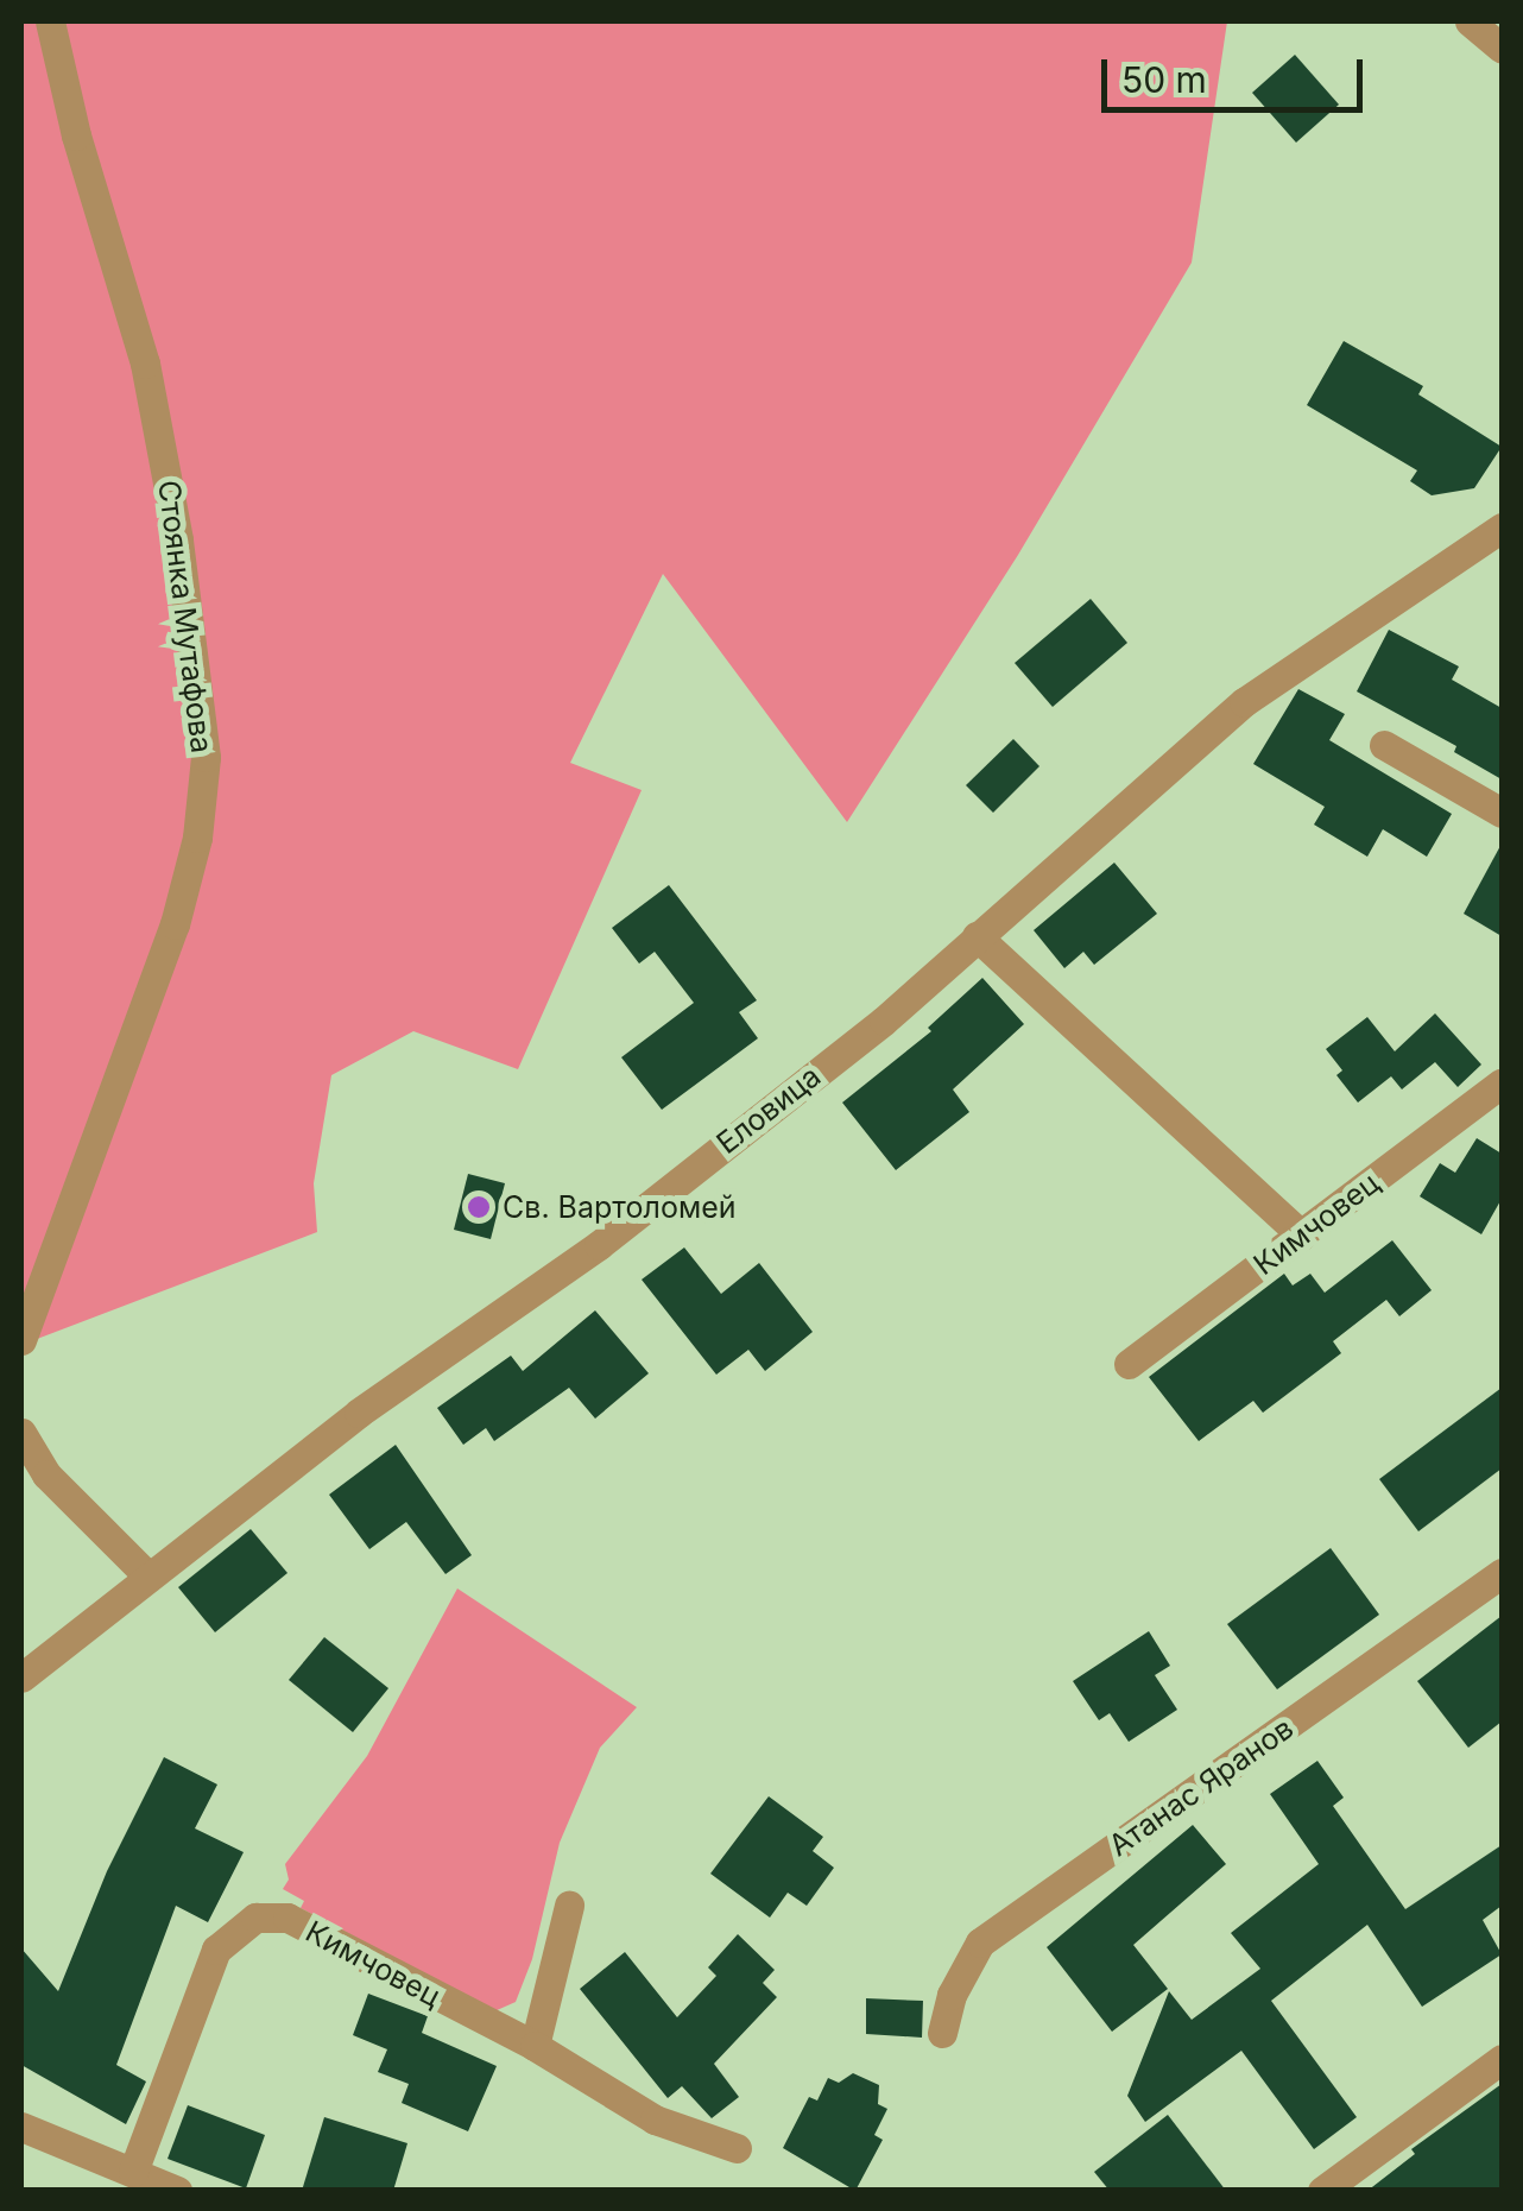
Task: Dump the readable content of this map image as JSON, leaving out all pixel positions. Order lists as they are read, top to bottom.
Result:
{
  "streets": {
    "street": [
      "Стоянка Мутафова",
      "Еловица",
      "Кимчовец",
      "Атанас Яранов"
    ]
  },
  "places": ["Св. Вартоломей"],
  "scale_bar": "50 m"
}
